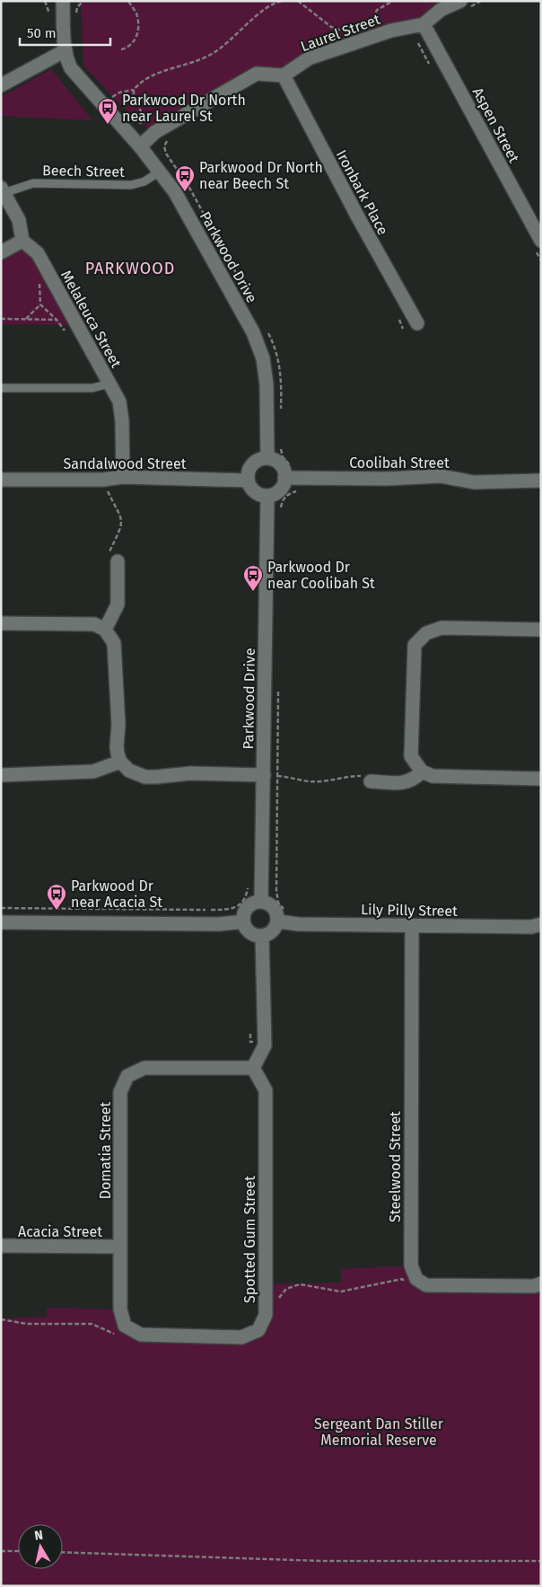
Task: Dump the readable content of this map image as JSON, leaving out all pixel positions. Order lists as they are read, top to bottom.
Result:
{
  "streets": {
    "street": [
      "Laurel Street",
      "Aspen Street",
      "Ironbark Place",
      "Parkwood Drive",
      "Melaleuca Street",
      "Coolibah Street",
      "Sandalwood Street",
      "Lily Pilly Street",
      "Domatia Street",
      "Steelwood Street",
      "Acacia Street",
      "Spotted Gum Street"
    ],
    "lane": ["Beech Street"]
  },
  "crossings": [
    ["Laurel Street", "Aspen Street"],
    ["Laurel Street", "Ironbark Place"],
    ["Beech Street", "Parkwood Drive"],
    ["Parkwood Drive", "Coolibah Street"],
    ["Parkwood Drive", "Sandalwood Street"],
    ["Parkwood Drive", "Lily Pilly Street"],
    ["Melaleuca Street", "Sandalwood Street"],
    ["Coolibah Street", "Sandalwood Street"],
    ["Lily Pilly Street", "Steelwood Street"],
    ["Domatia Street", "Acacia Street"],
    ["Domatia Street", "Spotted Gum Street"],
    ["Acacia Street", "Spotted Gum Street"]
  ],
  "districts": ["PARKWOOD"],
  "parks": ["Sergeant Dan Stiller Memorial Reserve"],
  "places": {
    "bus stop": [
      "Parkwood Dr North near Laurel St",
      "Parkwood Dr North near Beech St",
      "Parkwood Dr near Coolibah St",
      "Parkwood Dr near Acacia St"
    ]
  },
  "scale_bar": "50 m",
  "north": "top"
}
